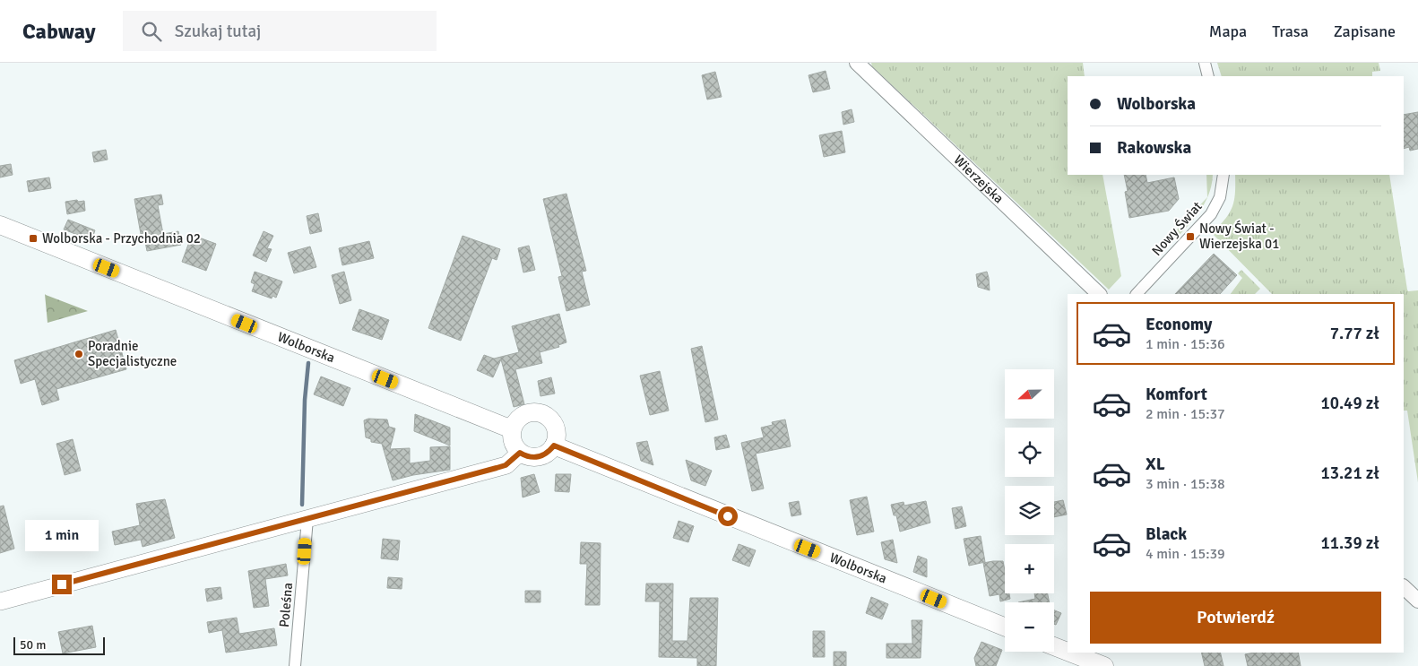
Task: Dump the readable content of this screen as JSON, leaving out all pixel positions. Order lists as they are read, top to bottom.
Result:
{
  "streets": {
    "main road": ["Wolborska"],
    "street": ["Wierzejska", "Nowy Świat", "Poleśna"]
  },
  "places": {
    "transit": ["Nowy Świat - Wierzejska 01", "Wolborska - Przychodnia 02"],
    "other": ["Poradnie Specjalistyczne"]
  },
  "scale_bar": "50 m",
  "north": "left",
  "page": {
    "header": "Cabway",
    "search": "Szukaj tutaj",
    "nav": ["Mapa", "Trasa", "Zapisane"],
    "banner": ["Wolborska", "Rakowska"],
    "list": [
      {
        "name": "Economy",
        "note": "1 min · 15:36",
        "value": "7.77 zł"
      },
      {
        "name": "Komfort",
        "note": "2 min · 15:37",
        "value": "10.49 zł"
      },
      {
        "name": "XL",
        "note": "3 min · 15:38",
        "value": "13.21 zł"
      },
      {
        "name": "Black",
        "note": "4 min · 15:39",
        "value": "11.39 zł"
      }
    ],
    "map_buttons": ["+", "−"],
    "bubble": "1 min",
    "buttons": "Potwierdź",
    "scale": "50 m"
  }
}
